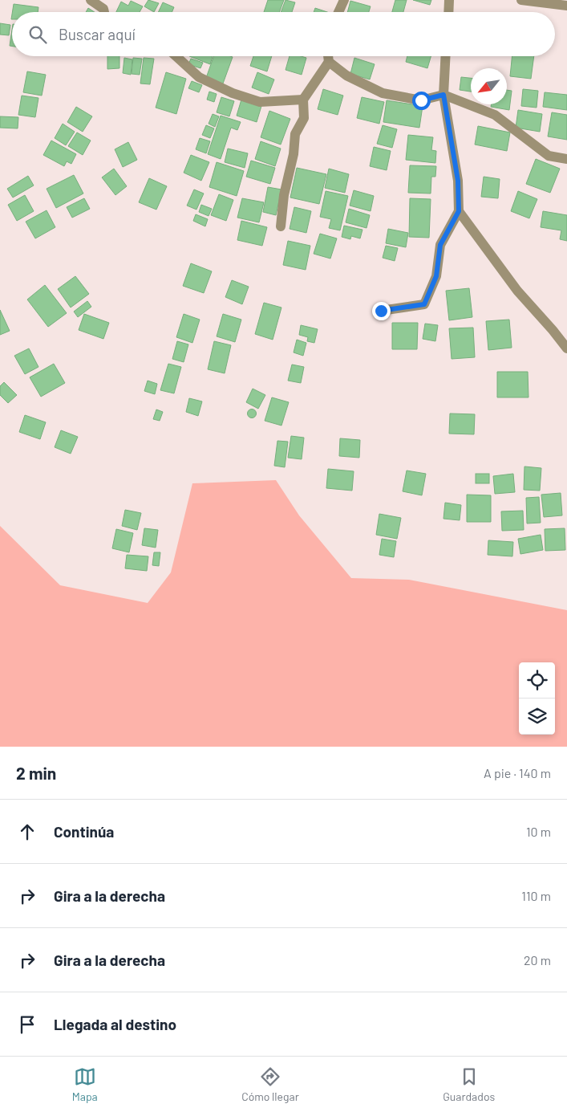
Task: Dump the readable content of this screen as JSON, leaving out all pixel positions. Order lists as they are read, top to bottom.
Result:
{
  "north": "bottom left",
  "page": {
    "search": "Buscar aquí",
    "heading": ["2 min", "A pie · 140 m"],
    "list": [
      ["Continúa", "10 m"],
      ["Gira a la derecha", "110 m"],
      ["Gira a la derecha", "20 m"],
      "Llegada al destino"
    ],
    "nav": ["Mapa", "Cómo llegar", "Guardados"]
  }
}
